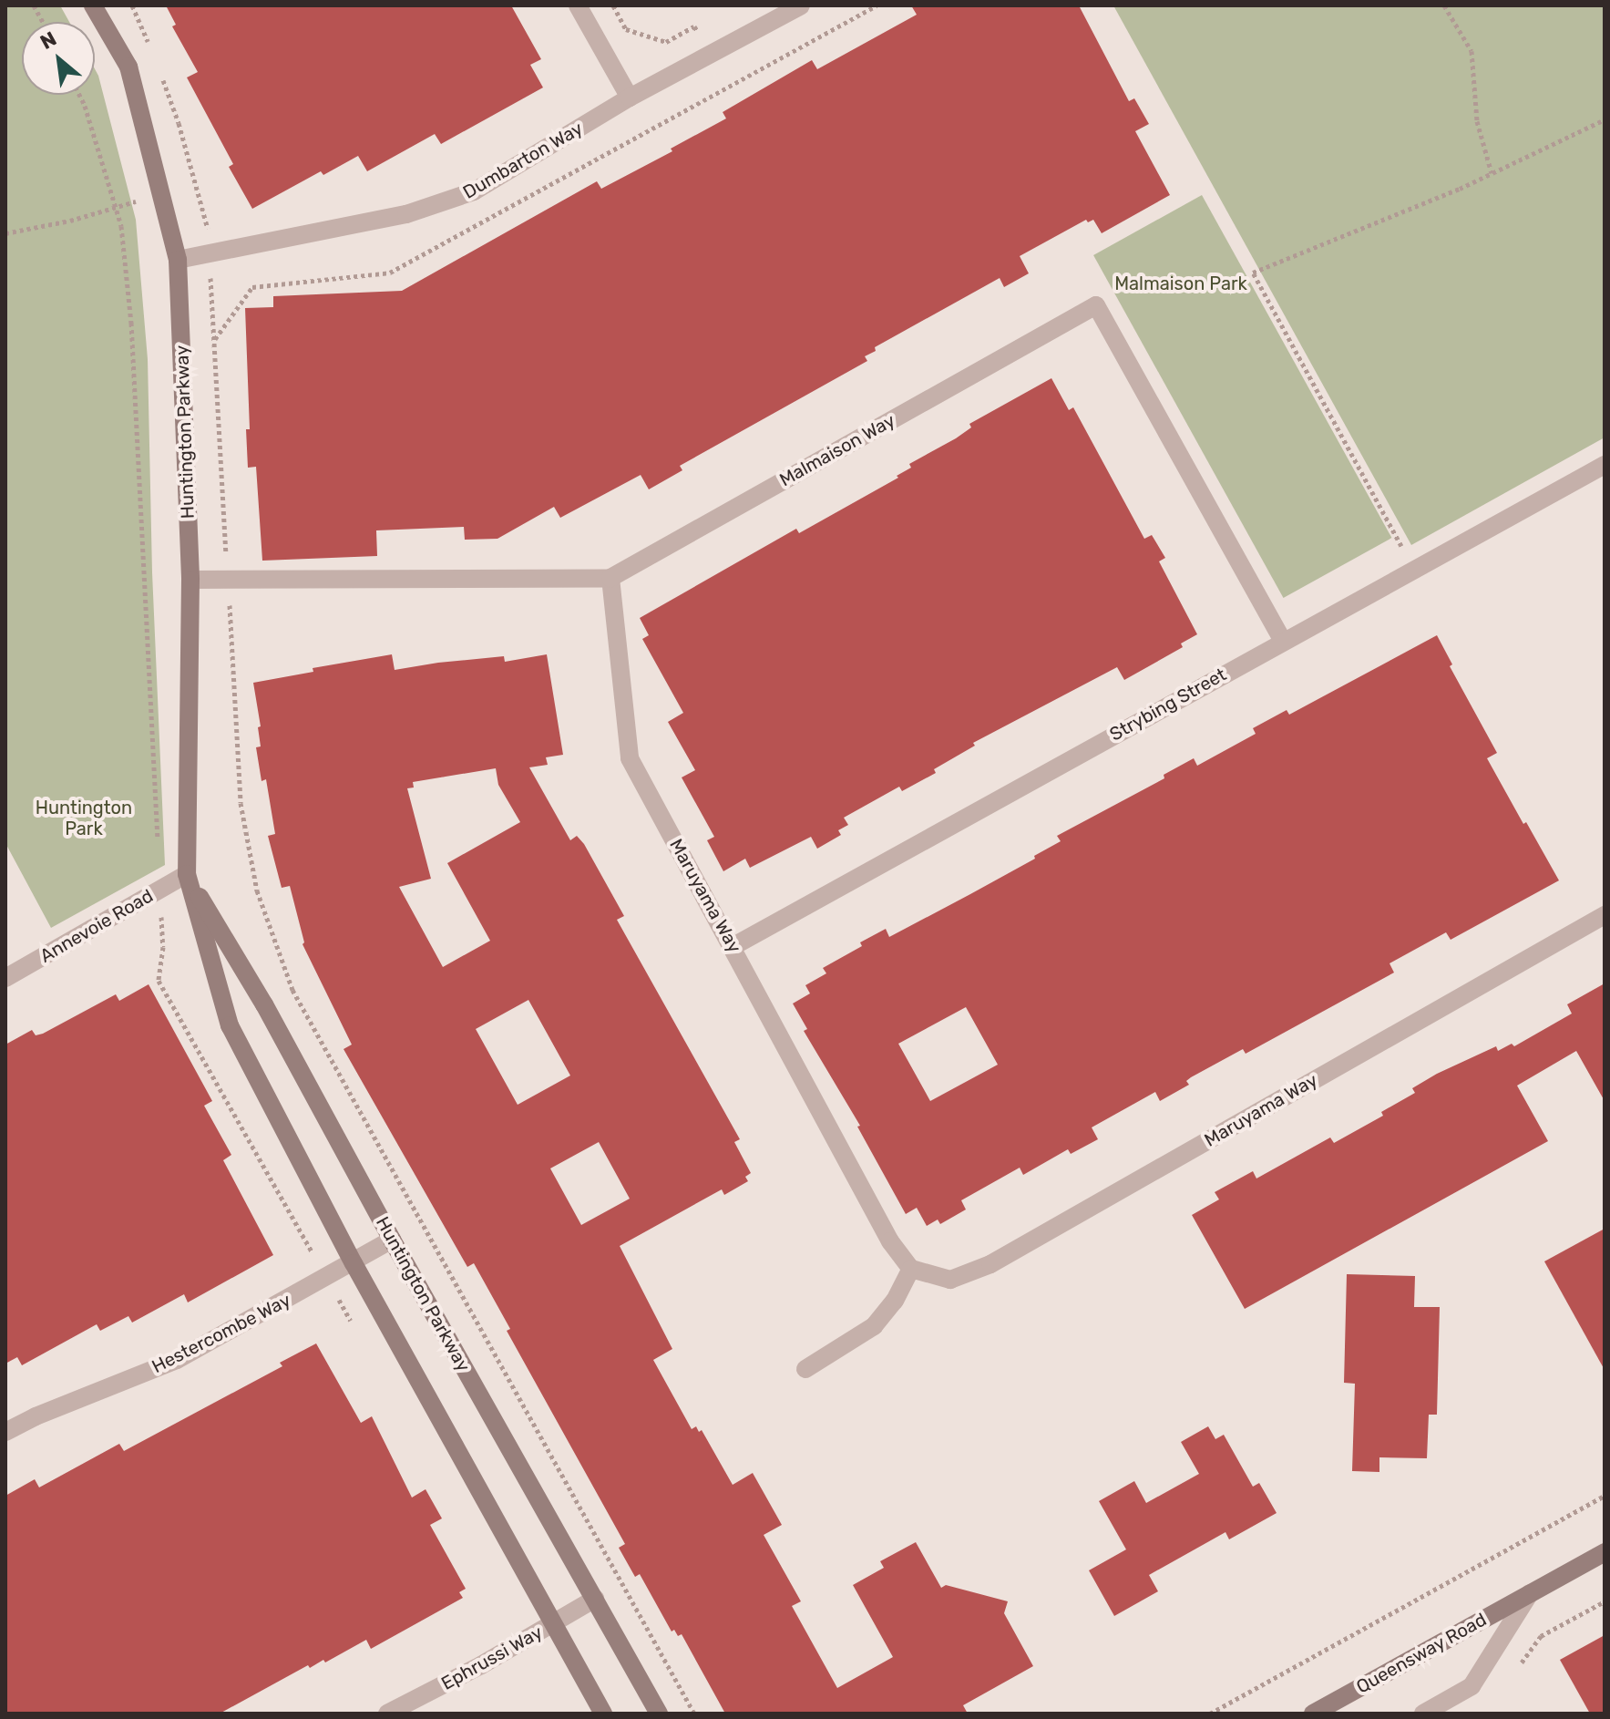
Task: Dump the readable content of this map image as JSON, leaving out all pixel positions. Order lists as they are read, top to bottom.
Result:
{
  "streets": {
    "street": [
      "Dumbarton Way",
      "Huntington Parkway",
      "Malmaison Way",
      "Strybing Street",
      "Maruyama Way",
      "Annevoie Road",
      "Hestercombe Way",
      "Queensway Road",
      "Ephrussi Way"
    ]
  },
  "crossings": [
    ["Dumbarton Way", "Huntington Parkway"],
    ["Huntington Parkway", "Malmaison Way"],
    ["Huntington Parkway", "Annevoie Road"],
    ["Huntington Parkway", "Hestercombe Way"],
    ["Huntington Parkway", "Ephrussi Way"],
    ["Malmaison Way", "Strybing Street"],
    ["Malmaison Way", "Maruyama Way"],
    ["Strybing Street", "Maruyama Way"]
  ],
  "parks": ["Malmaison Park", "Huntington Park"],
  "north": "top left"
}
